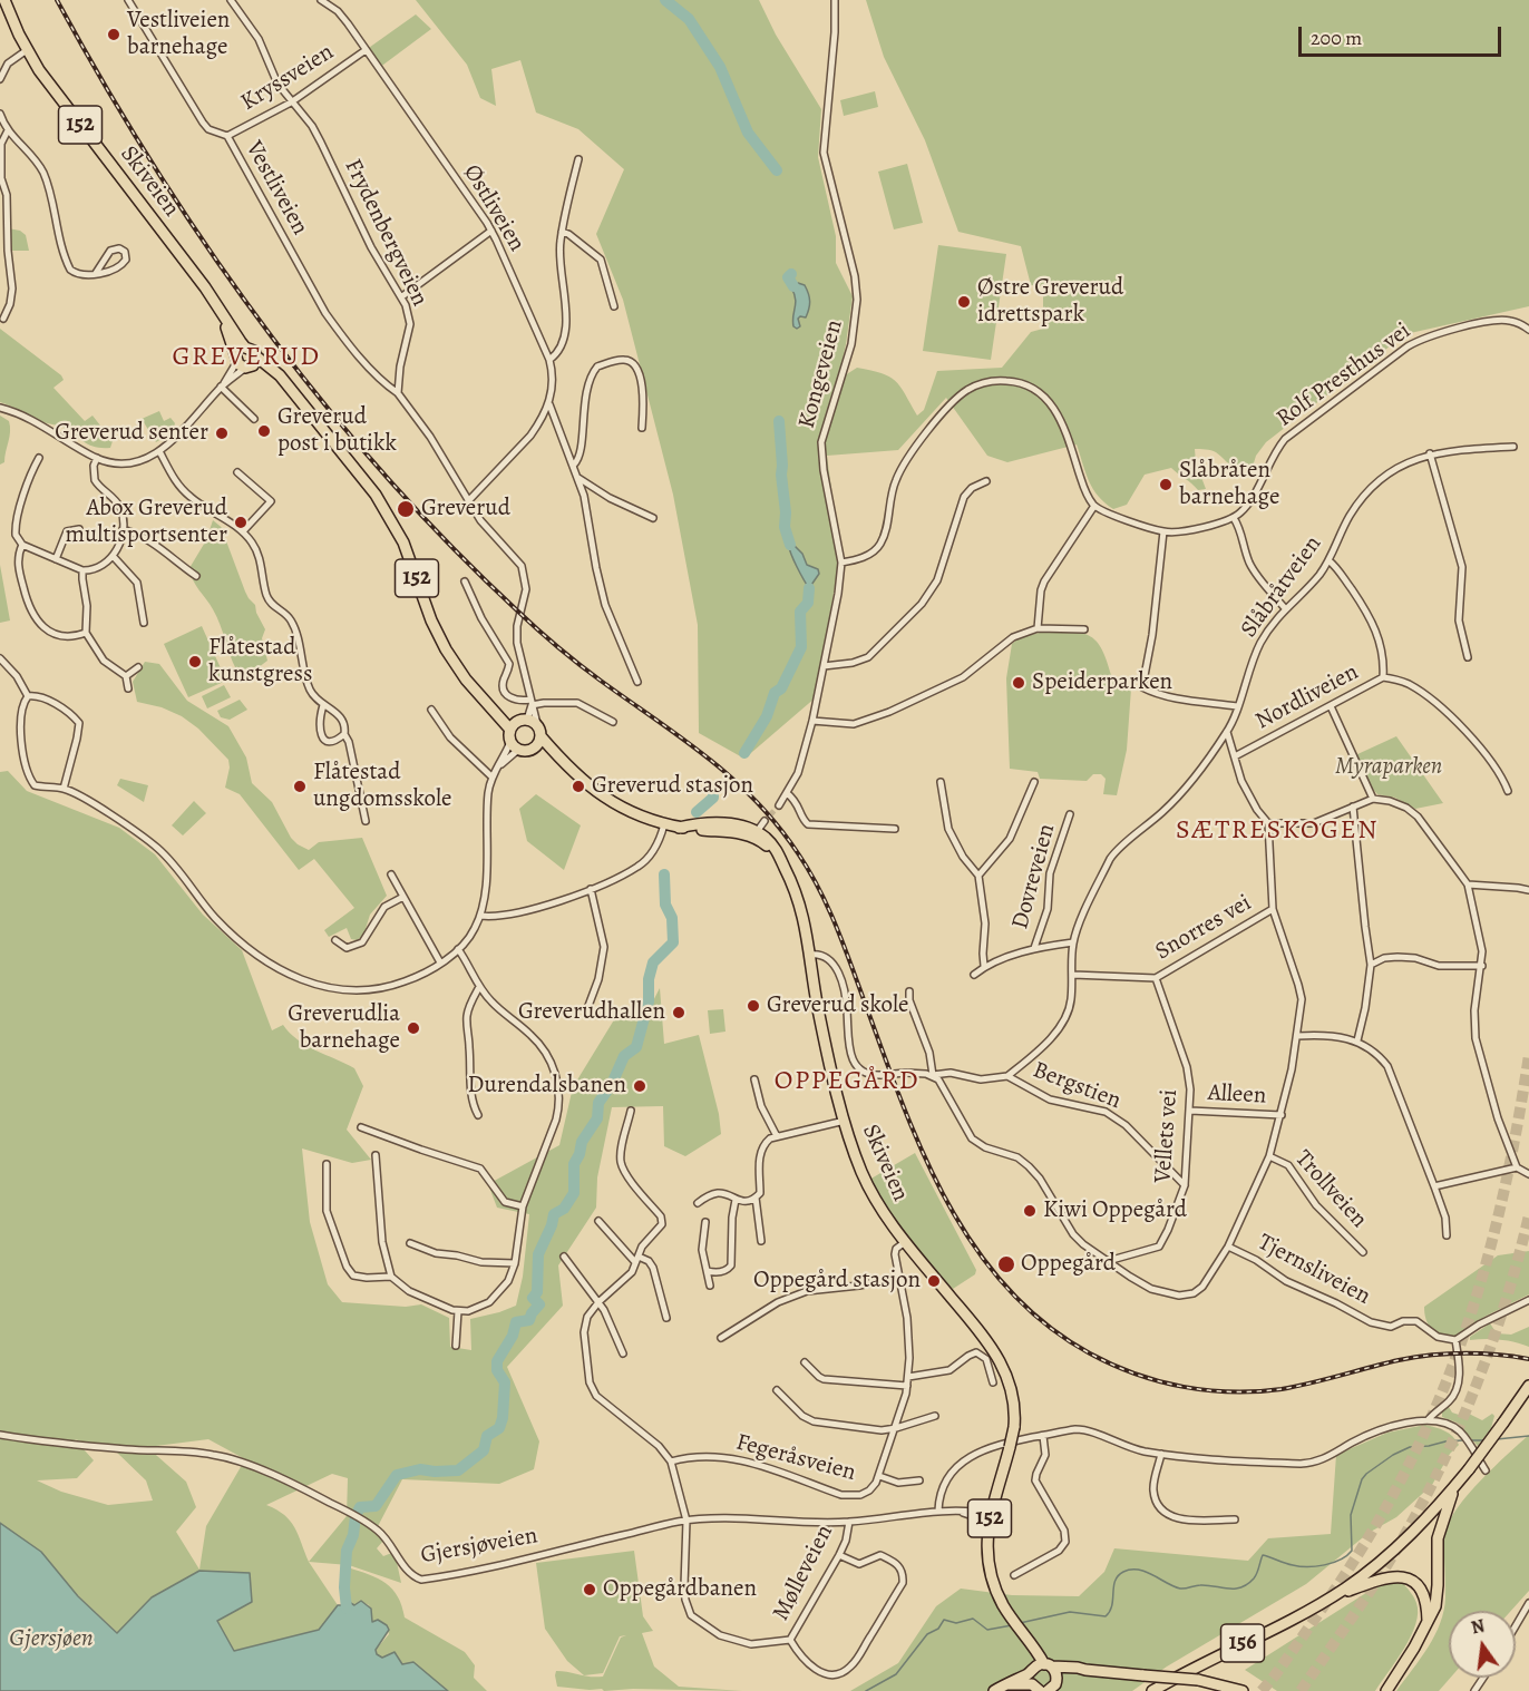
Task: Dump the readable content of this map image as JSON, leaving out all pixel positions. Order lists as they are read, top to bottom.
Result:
{
  "streets": {
    "main road": ["152", "Skiveien", "156"],
    "street": [
      "Kryssveien",
      "Vestliveien",
      "Østliveien",
      "Frydenbergveien",
      "Kongeveien",
      "Rolf Presthus vei",
      "Slåbråtveien",
      "Nordliveien",
      "Dovreveien",
      "Snorres vei",
      "Bergstien",
      "Alleen",
      "Vellets vei",
      "Trollveien",
      "Tjernsliveien",
      "Fegeråsveien",
      "Gjersjøveien",
      "Mølleveien"
    ]
  },
  "crossings": [
    ["Kryssveien", "Vestliveien"],
    ["Kryssveien", "Østliveien"],
    ["Kryssveien", "Frydenbergveien"],
    ["152", "Skiveien"],
    ["Skiveien", "Bergstien"],
    ["Skiveien", "Gjersjøveien"],
    ["Vestliveien", "Frydenbergveien"],
    ["Slåbråtveien", "Snorres vei"],
    ["Slåbråtveien", "Bergstien"],
    ["Snorres vei", "Vellets vei"],
    ["Bergstien", "Vellets vei"],
    ["Alleen", "Vellets vei"],
    ["Fegeråsveien", "Mølleveien"],
    ["Gjersjøveien", "Mølleveien"]
  ],
  "districts": ["GREVERUD", "SÆTRESKOGEN", "OPPEGÅRD"],
  "water": ["Gjersjøen"],
  "parks": ["Myraparken"],
  "places": [
    "Vestliveien barnehage",
    "Østre Greverud idrettspark",
    "Greverud post i butikk",
    "Greverud senter",
    "Slåbråten barnehage",
    "Greverud",
    "Abox Greverud multisportsenter",
    "Flåtestad kunstgress",
    "Speiderparken",
    "Flåtestad ungdomsskole",
    "Greverud stasjon",
    "Greverud skole",
    "Greverudhallen",
    "Greverudlia barnehage",
    "Durendalsbanen",
    "Kiwi Oppegård",
    "Oppegård",
    "Oppegård stasjon",
    "Oppegårdbanen"
  ],
  "scale_bar": "200 m",
  "north": "top"
}
